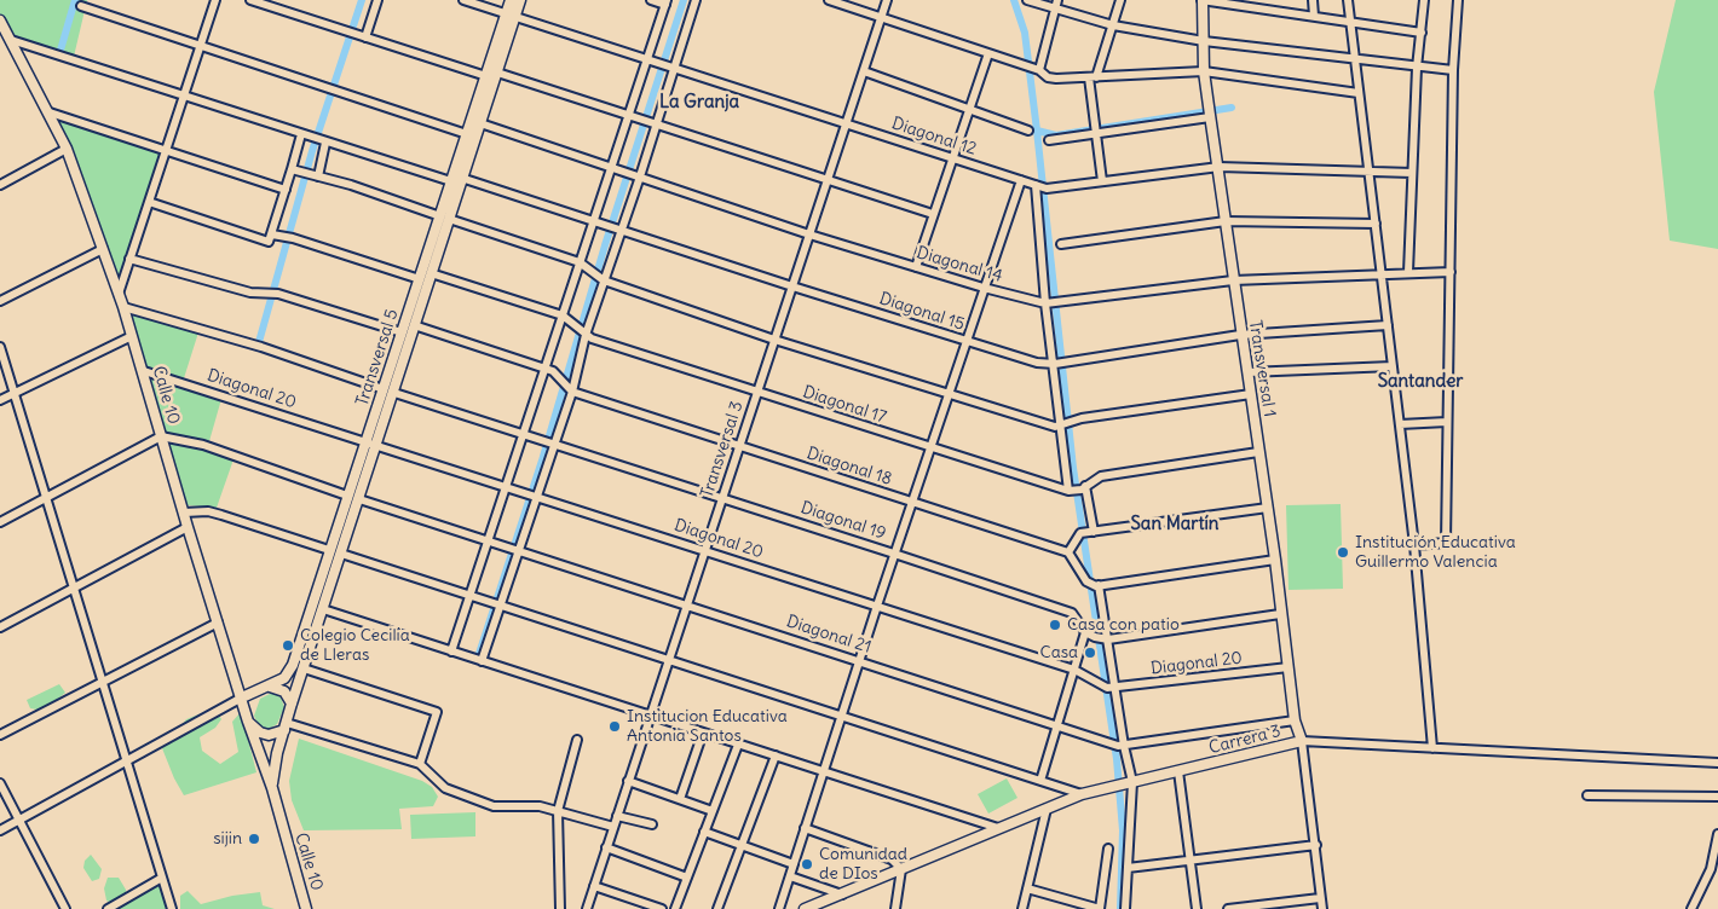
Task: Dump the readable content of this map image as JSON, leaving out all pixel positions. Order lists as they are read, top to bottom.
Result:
{
  "streets": {
    "street": [
      "Diagonal 12",
      "Diagonal 14",
      "Diagonal 15",
      "Transversal 5",
      "Transversal 1",
      "Diagonal 20",
      "Calle 10",
      "Diagonal 17",
      "Transversal 3",
      "Diagonal 18",
      "Diagonal 19",
      "Diagonal 21",
      "Carrera 3"
    ]
  },
  "crossings": [
    ["Diagonal 12", "Transversal 5"],
    ["Diagonal 12", "Transversal 1"],
    ["Diagonal 12", "Transversal 3"],
    ["Diagonal 14", "Transversal 5"],
    ["Diagonal 14", "Transversal 1"],
    ["Diagonal 14", "Transversal 3"],
    ["Diagonal 15", "Transversal 5"],
    ["Diagonal 15", "Transversal 1"],
    ["Diagonal 15", "Calle 10"],
    ["Diagonal 15", "Transversal 3"],
    ["Transversal 5", "Diagonal 20"],
    ["Transversal 5", "Calle 10"],
    ["Transversal 5", "Diagonal 17"],
    ["Transversal 5", "Diagonal 19"],
    ["Transversal 5", "Diagonal 21"],
    ["Transversal 1", "Diagonal 20"],
    ["Transversal 1", "Diagonal 17"],
    ["Transversal 1", "Carrera 3"],
    ["Diagonal 20", "Calle 10"],
    ["Diagonal 20", "Transversal 3"],
    ["Diagonal 17", "Transversal 3"],
    ["Transversal 3", "Diagonal 18"],
    ["Transversal 3", "Diagonal 19"],
    ["Transversal 3", "Diagonal 21"]
  ],
  "districts": ["La Granja", "Santander", "San Martín"],
  "places": [
    "Institución Educativa Guillermo Valencia",
    "Casa con patio",
    "Colegio Cecilia de Lleras",
    "Casa",
    "Institucion Educativa Antonia Santos",
    "sijin",
    "Comunidad de DIos"
  ]
}
